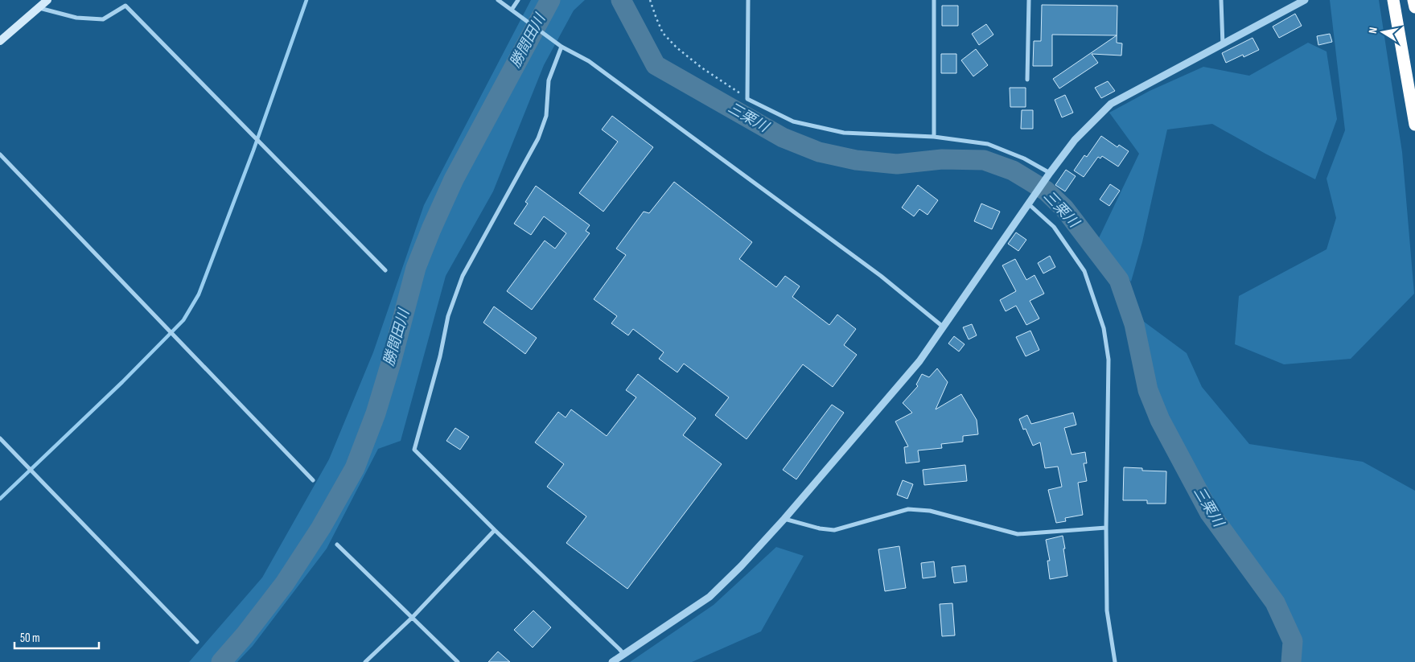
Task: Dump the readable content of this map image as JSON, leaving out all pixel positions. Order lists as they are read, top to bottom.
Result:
{
  "water": ["勝間田川", "三栗川"],
  "scale_bar": "50 m",
  "north": "left"
}
